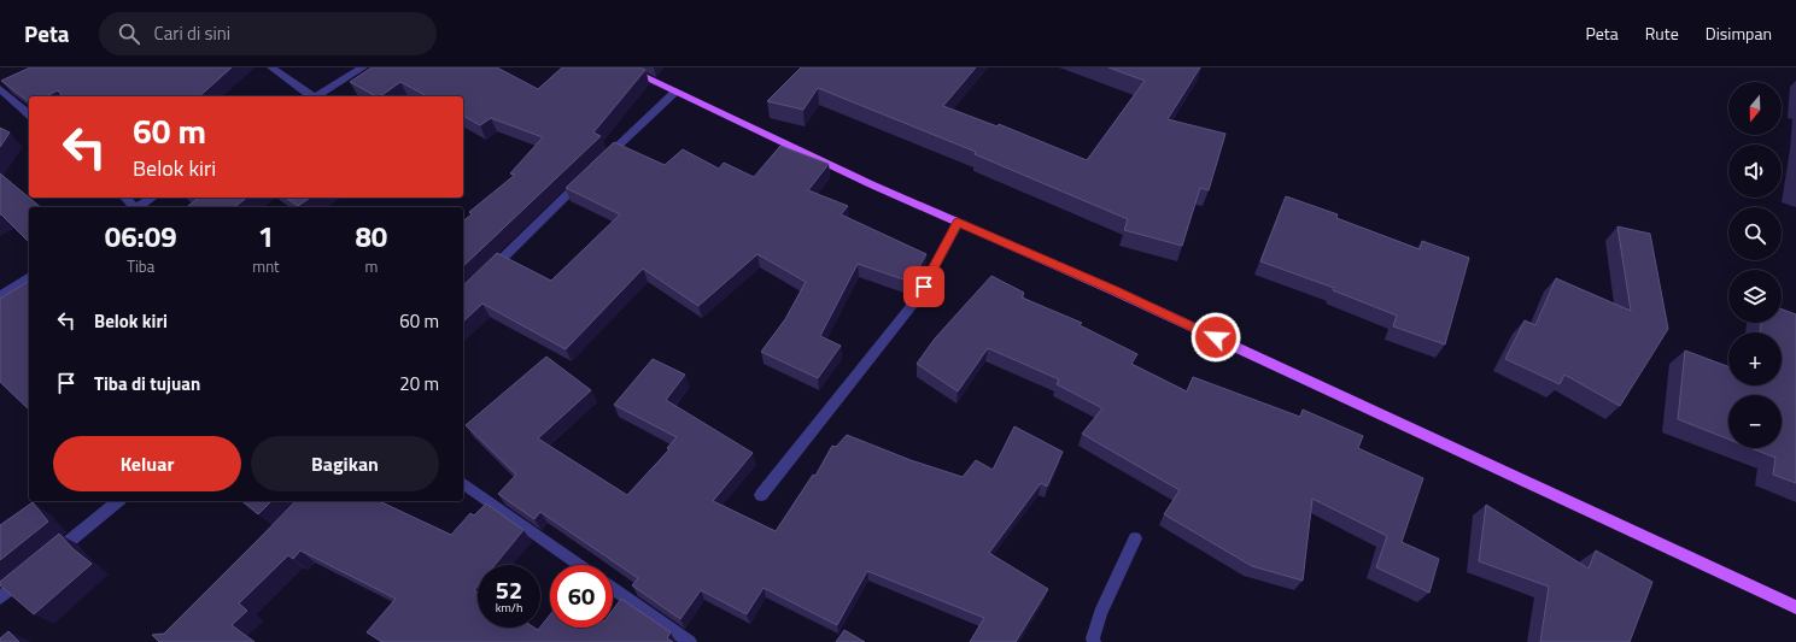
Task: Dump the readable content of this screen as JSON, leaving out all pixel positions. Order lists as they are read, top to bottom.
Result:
{
  "north": "bottom",
  "page": {
    "header": "Peta",
    "search": "Cari di sini",
    "nav": ["Peta", "Rute", "Disimpan"],
    "map_buttons": ["+", "−"],
    "turn": ["60 m", "Belok kiri"],
    "eta": [
      "06:09",
      "Tiba",
      "1",
      "mnt",
      "80",
      "m"
    ],
    "list": [
      {
        "name": "Belok kiri",
        "value": "60 m"
      },
      {
        "name": "Tiba di tujuan",
        "value": "20 m"
      }
    ],
    "buttons": ["Keluar", "Bagikan"],
    "speed": "52 km/h",
    "limit": "60"
  }
}
